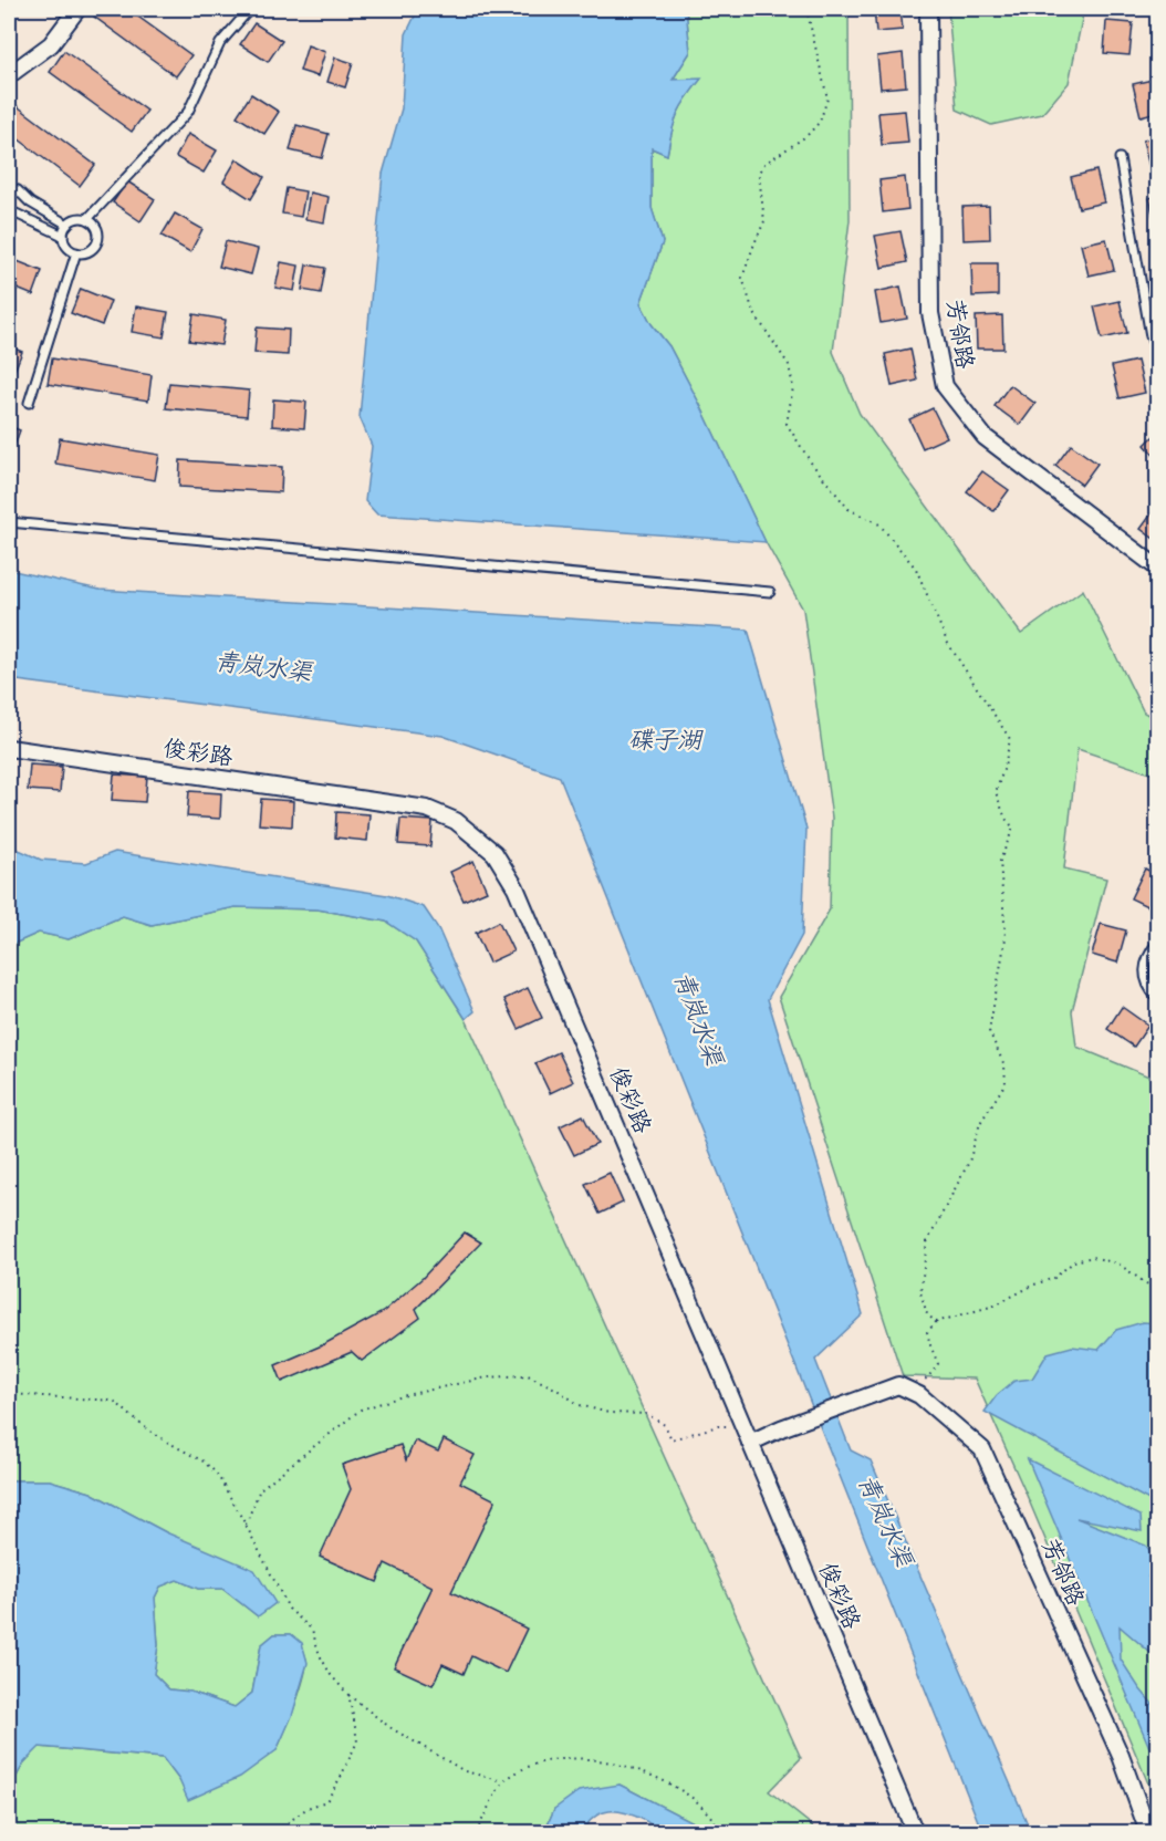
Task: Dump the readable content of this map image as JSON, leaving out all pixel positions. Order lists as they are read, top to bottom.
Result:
{
  "streets": {
    "street": ["芳邻路", "俊彩路"]
  },
  "water": ["青岚水渠", "碟子湖"]
}
